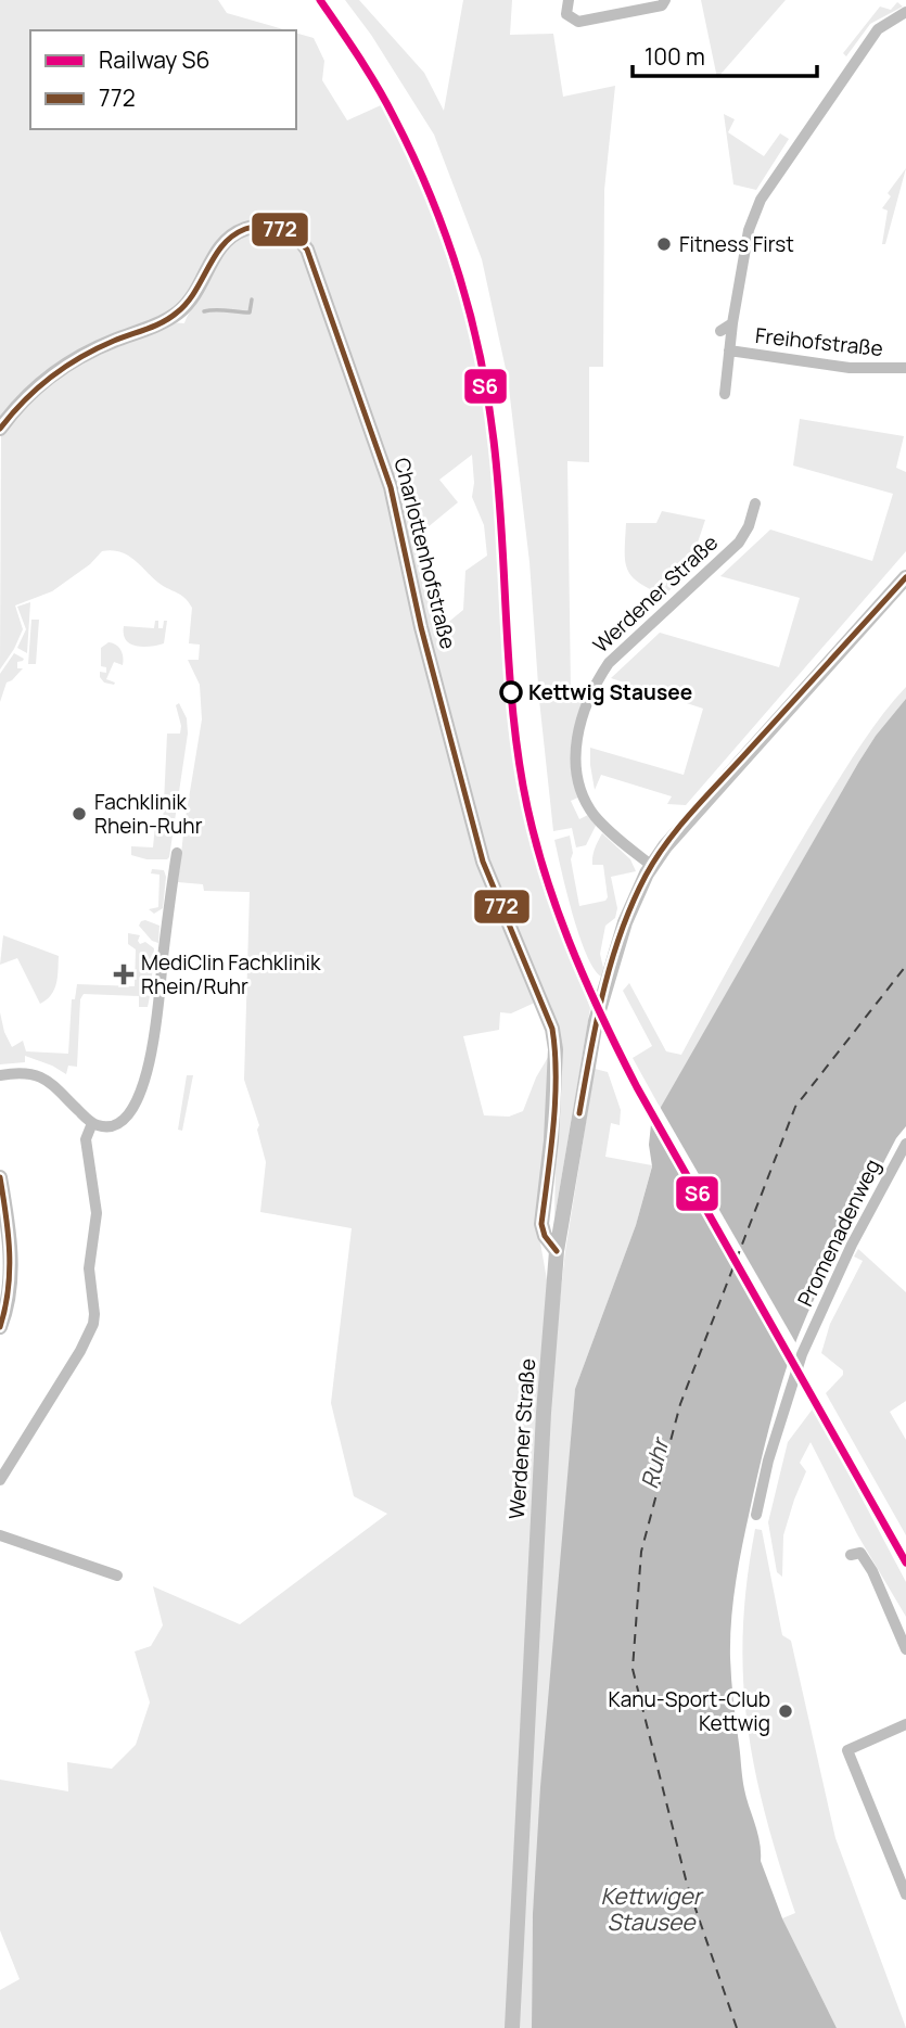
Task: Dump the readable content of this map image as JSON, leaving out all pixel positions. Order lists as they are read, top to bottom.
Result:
{
  "streets": {
    "main road": ["Charlottenhofstraße", "Werdener Straße"],
    "street": ["Freihofstraße", "Promenadenweg"]
  },
  "crossings": [
    ["Charlottenhofstraße", "Werdener Straße"]
  ],
  "water": ["Ruhr", "Kettwiger Stausee"],
  "places": {
    "other": [
      "Fitness First",
      "Kettwig Stausee",
      "Fachklinik Rhein-Ruhr",
      "Kanu-Sport-Club Kettwig"
    ],
    "health": ["MediClin Fachklinik Rhein/Ruhr"]
  },
  "lines": ["rail line S6", "transit line 772"],
  "legend": ["Railway S6", "772"],
  "scale_bar": "100 m"
}
